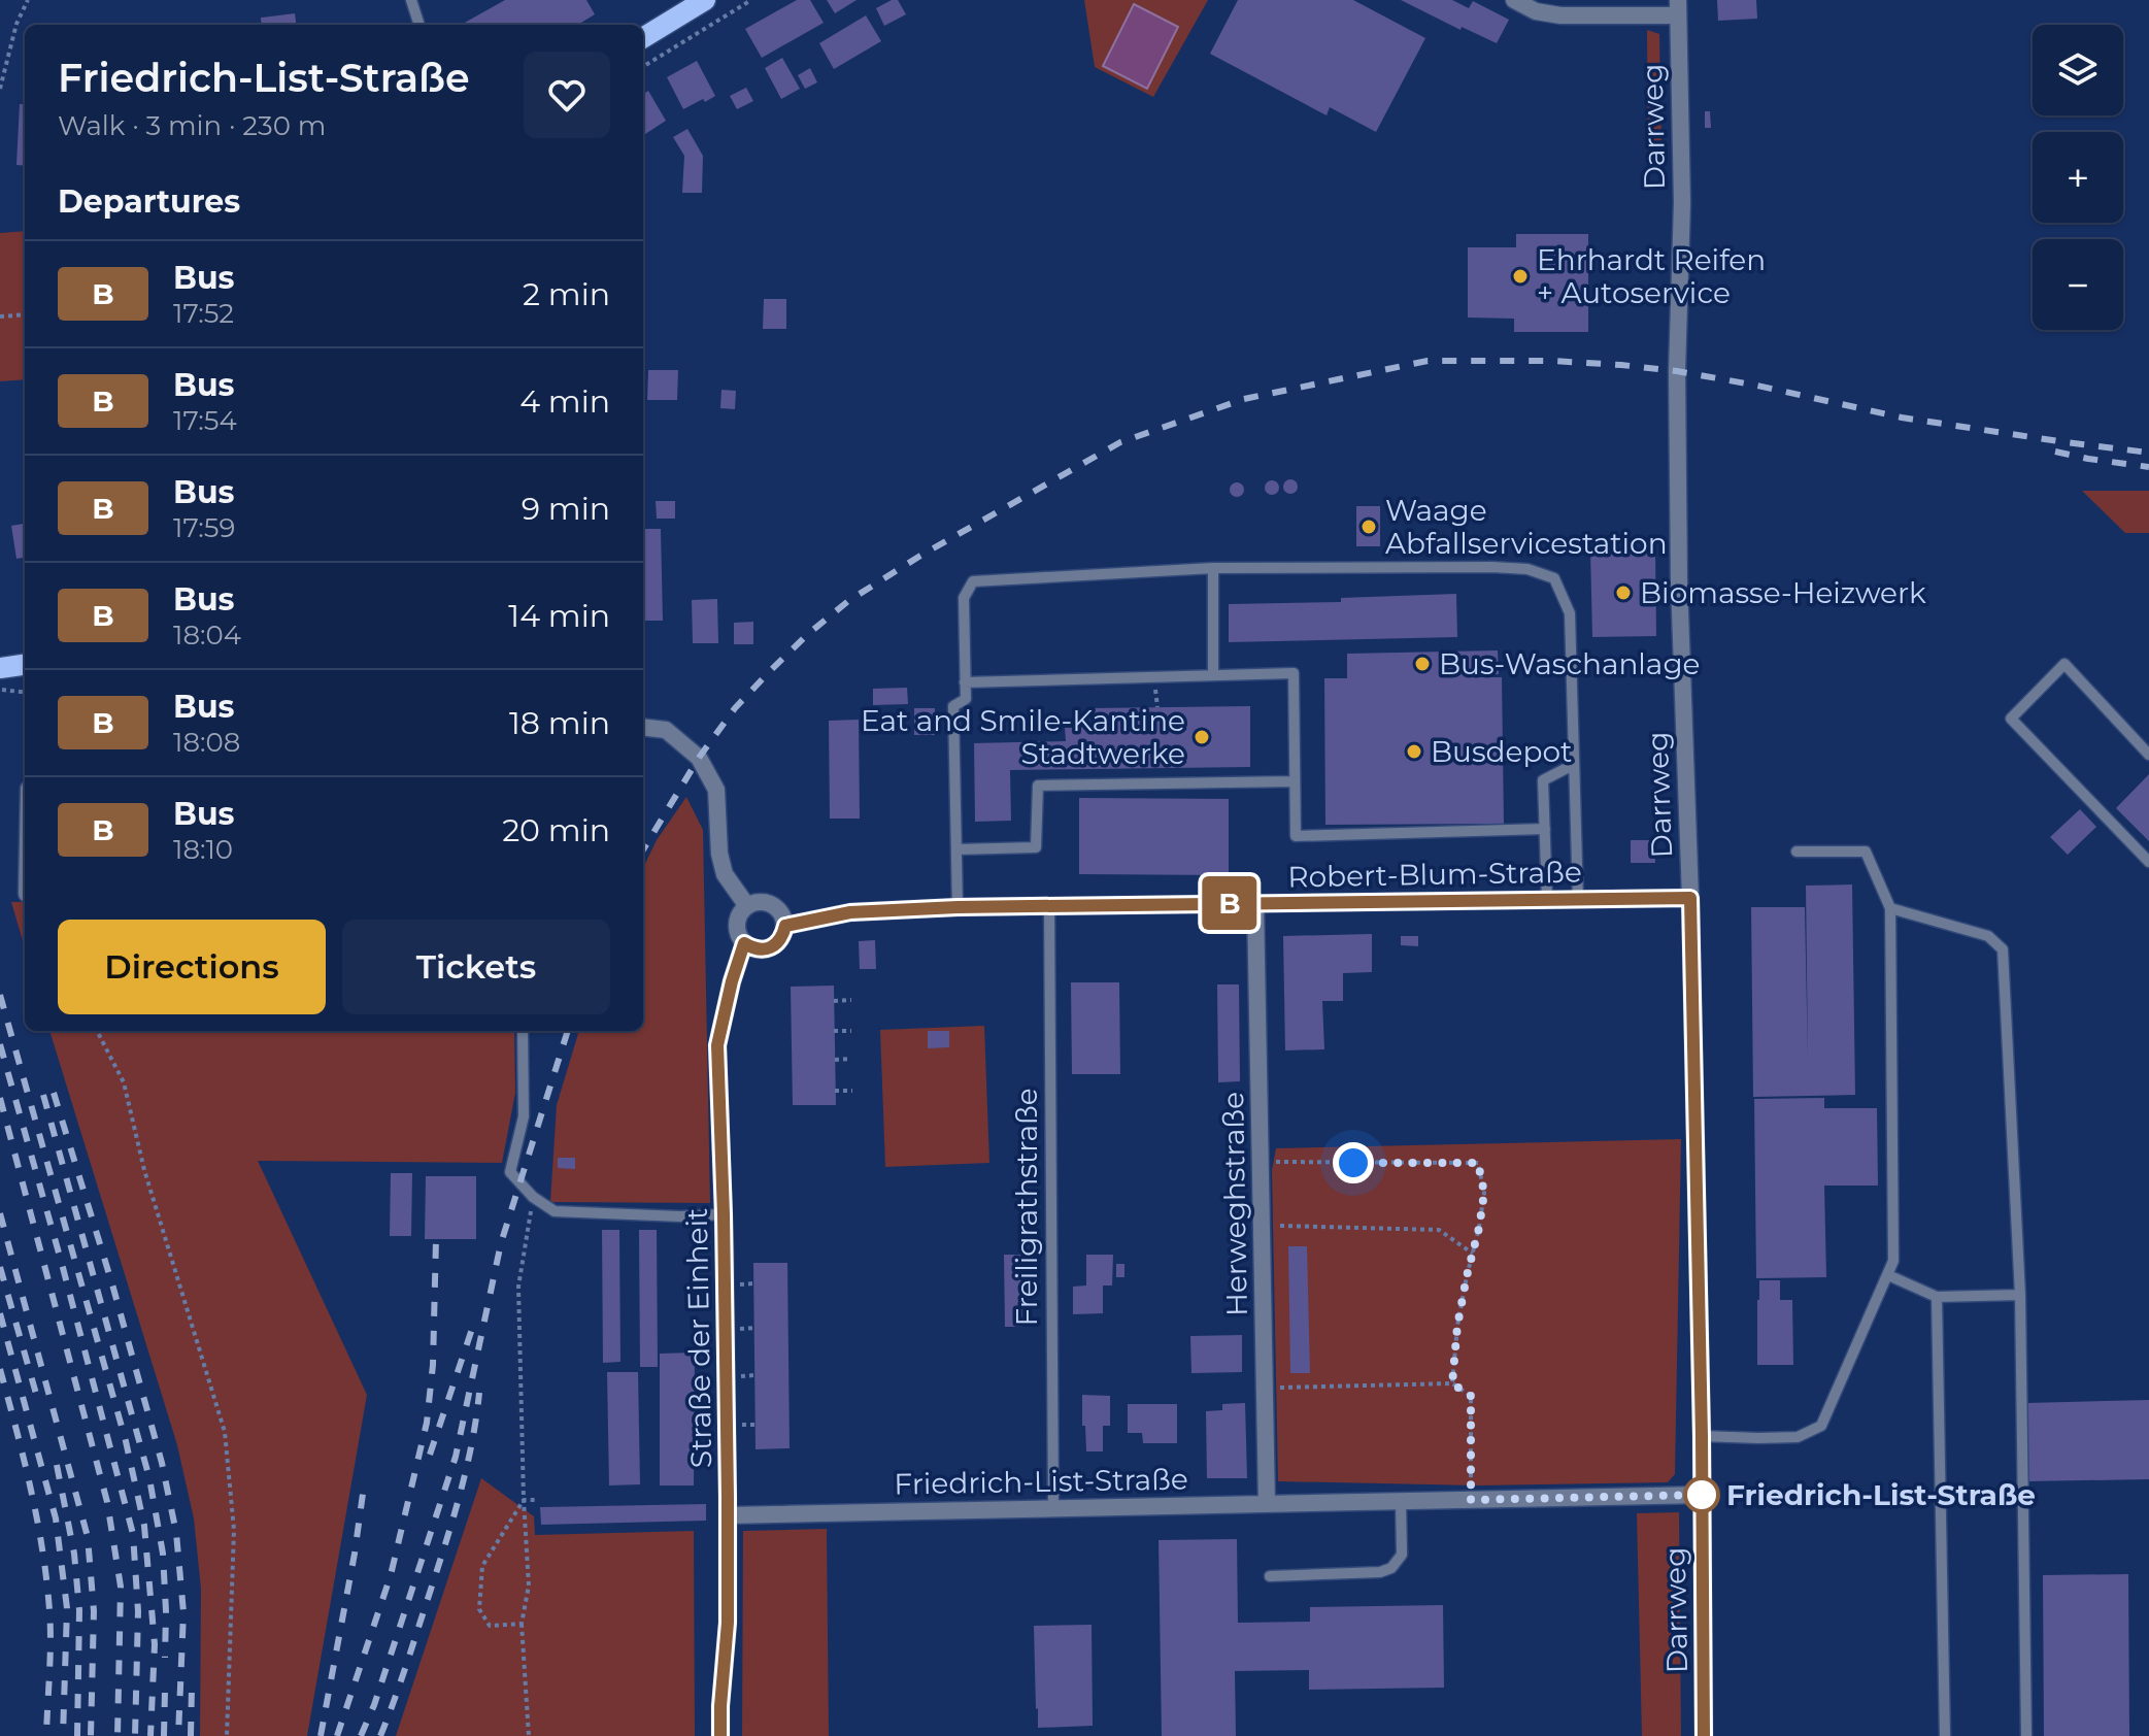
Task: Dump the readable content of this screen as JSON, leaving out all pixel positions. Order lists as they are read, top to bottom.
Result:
{
  "streets": {
    "street": [
      "Darrweg",
      "Robert-Blum-Straße",
      "Herweghstraße",
      "Straße der Einheit",
      "Friedrich-List-Straße"
    ],
    "lane": ["Freiligrathstraße"]
  },
  "crossings": [
    ["Darrweg", "Robert-Blum-Straße"],
    ["Darrweg", "Friedrich-List-Straße"],
    ["Robert-Blum-Straße", "Herweghstraße"],
    ["Robert-Blum-Straße", "Freiligrathstraße"],
    ["Robert-Blum-Straße", "Straße der Einheit"],
    ["Herweghstraße", "Friedrich-List-Straße"],
    ["Freiligrathstraße", "Friedrich-List-Straße"],
    ["Straße der Einheit", "Friedrich-List-Straße"]
  ],
  "places": [
    "Ehrhardt Reifen + Autoservice",
    "Waage Abfallservicestation",
    "Biomasse-Heizwerk",
    "Bus-Waschanlage",
    "Eat and Smile-Kantine Stadtwerke",
    "Busdepot",
    "Friedrich-List-Straße"
  ],
  "lines": ["bus line B"],
  "page": {
    "on_map": "B",
    "map_buttons": ["+", "−"],
    "heading": [
      ["Friedrich-List-Straße", "Walk · 3 min · 230 m"],
      "Departures"
    ],
    "list": [
      {
        "mark": "B",
        "name": "Bus",
        "note": "17:52",
        "value": "2 min"
      },
      {
        "mark": "B",
        "name": "Bus",
        "note": "17:54",
        "value": "4 min"
      },
      {
        "mark": "B",
        "name": "Bus",
        "note": "17:59",
        "value": "9 min"
      },
      {
        "mark": "B",
        "name": "Bus",
        "note": "18:04",
        "value": "14 min"
      },
      {
        "mark": "B",
        "name": "Bus",
        "note": "18:08",
        "value": "18 min"
      },
      {
        "mark": "B",
        "name": "Bus",
        "note": "18:10",
        "value": "20 min"
      }
    ],
    "buttons": ["Directions", "Tickets"]
  }
}
